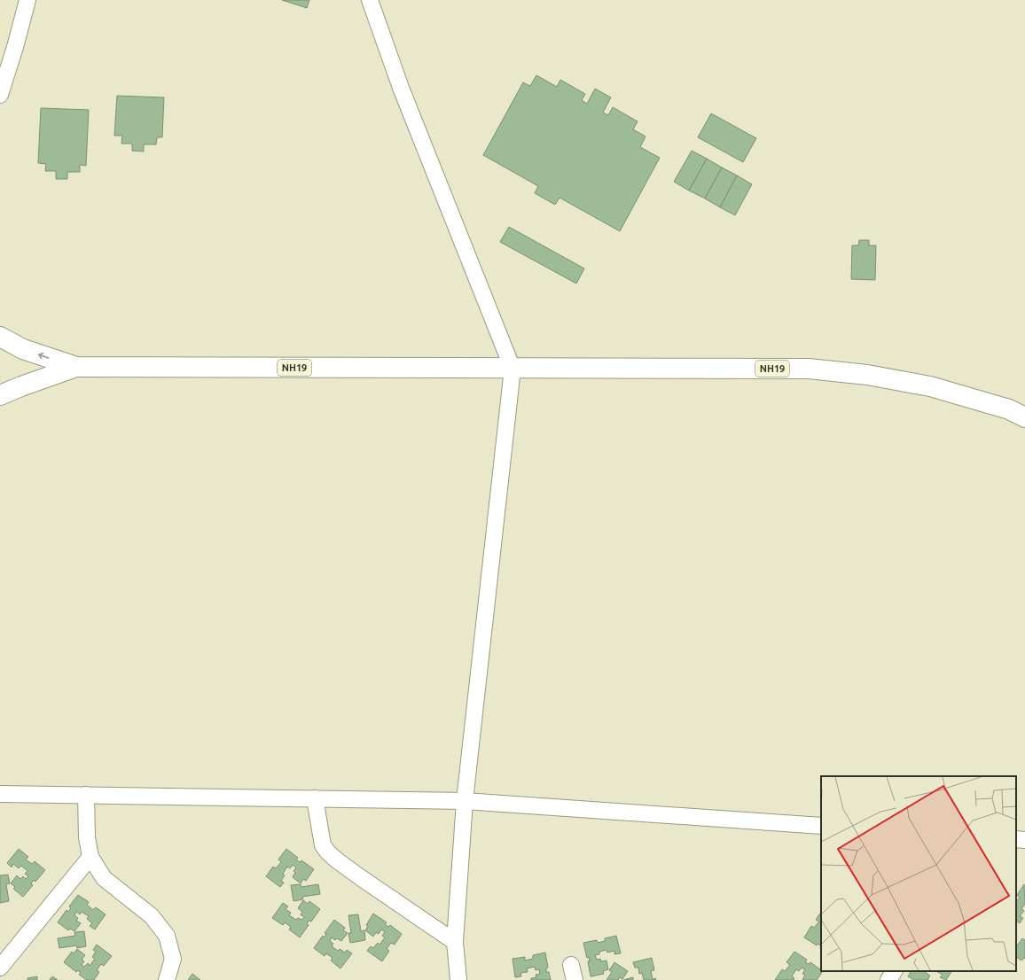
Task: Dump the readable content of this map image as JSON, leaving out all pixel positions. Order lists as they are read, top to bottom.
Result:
{
  "streets": {
    "highway": ["NH19"]
  }
}
